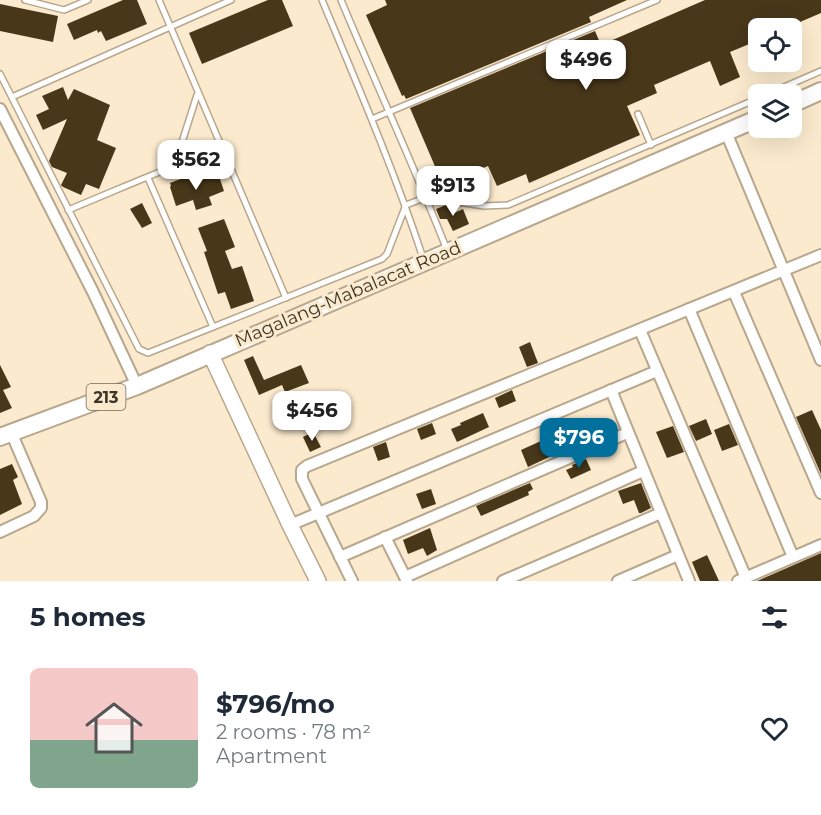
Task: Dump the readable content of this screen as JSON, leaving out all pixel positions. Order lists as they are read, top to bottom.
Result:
{
  "streets": {
    "main road": ["Magalang-Mabalacat Road", "213"]
  },
  "page": {
    "price": [
      "$496",
      "$562",
      "$913",
      "$456",
      "$796"
    ],
    "heading": "5 homes",
    "list": [
      {
        "name": "$796/mo",
        "note": "2 rooms · 78 m² · Apartment"
      }
    ]
  }
}
